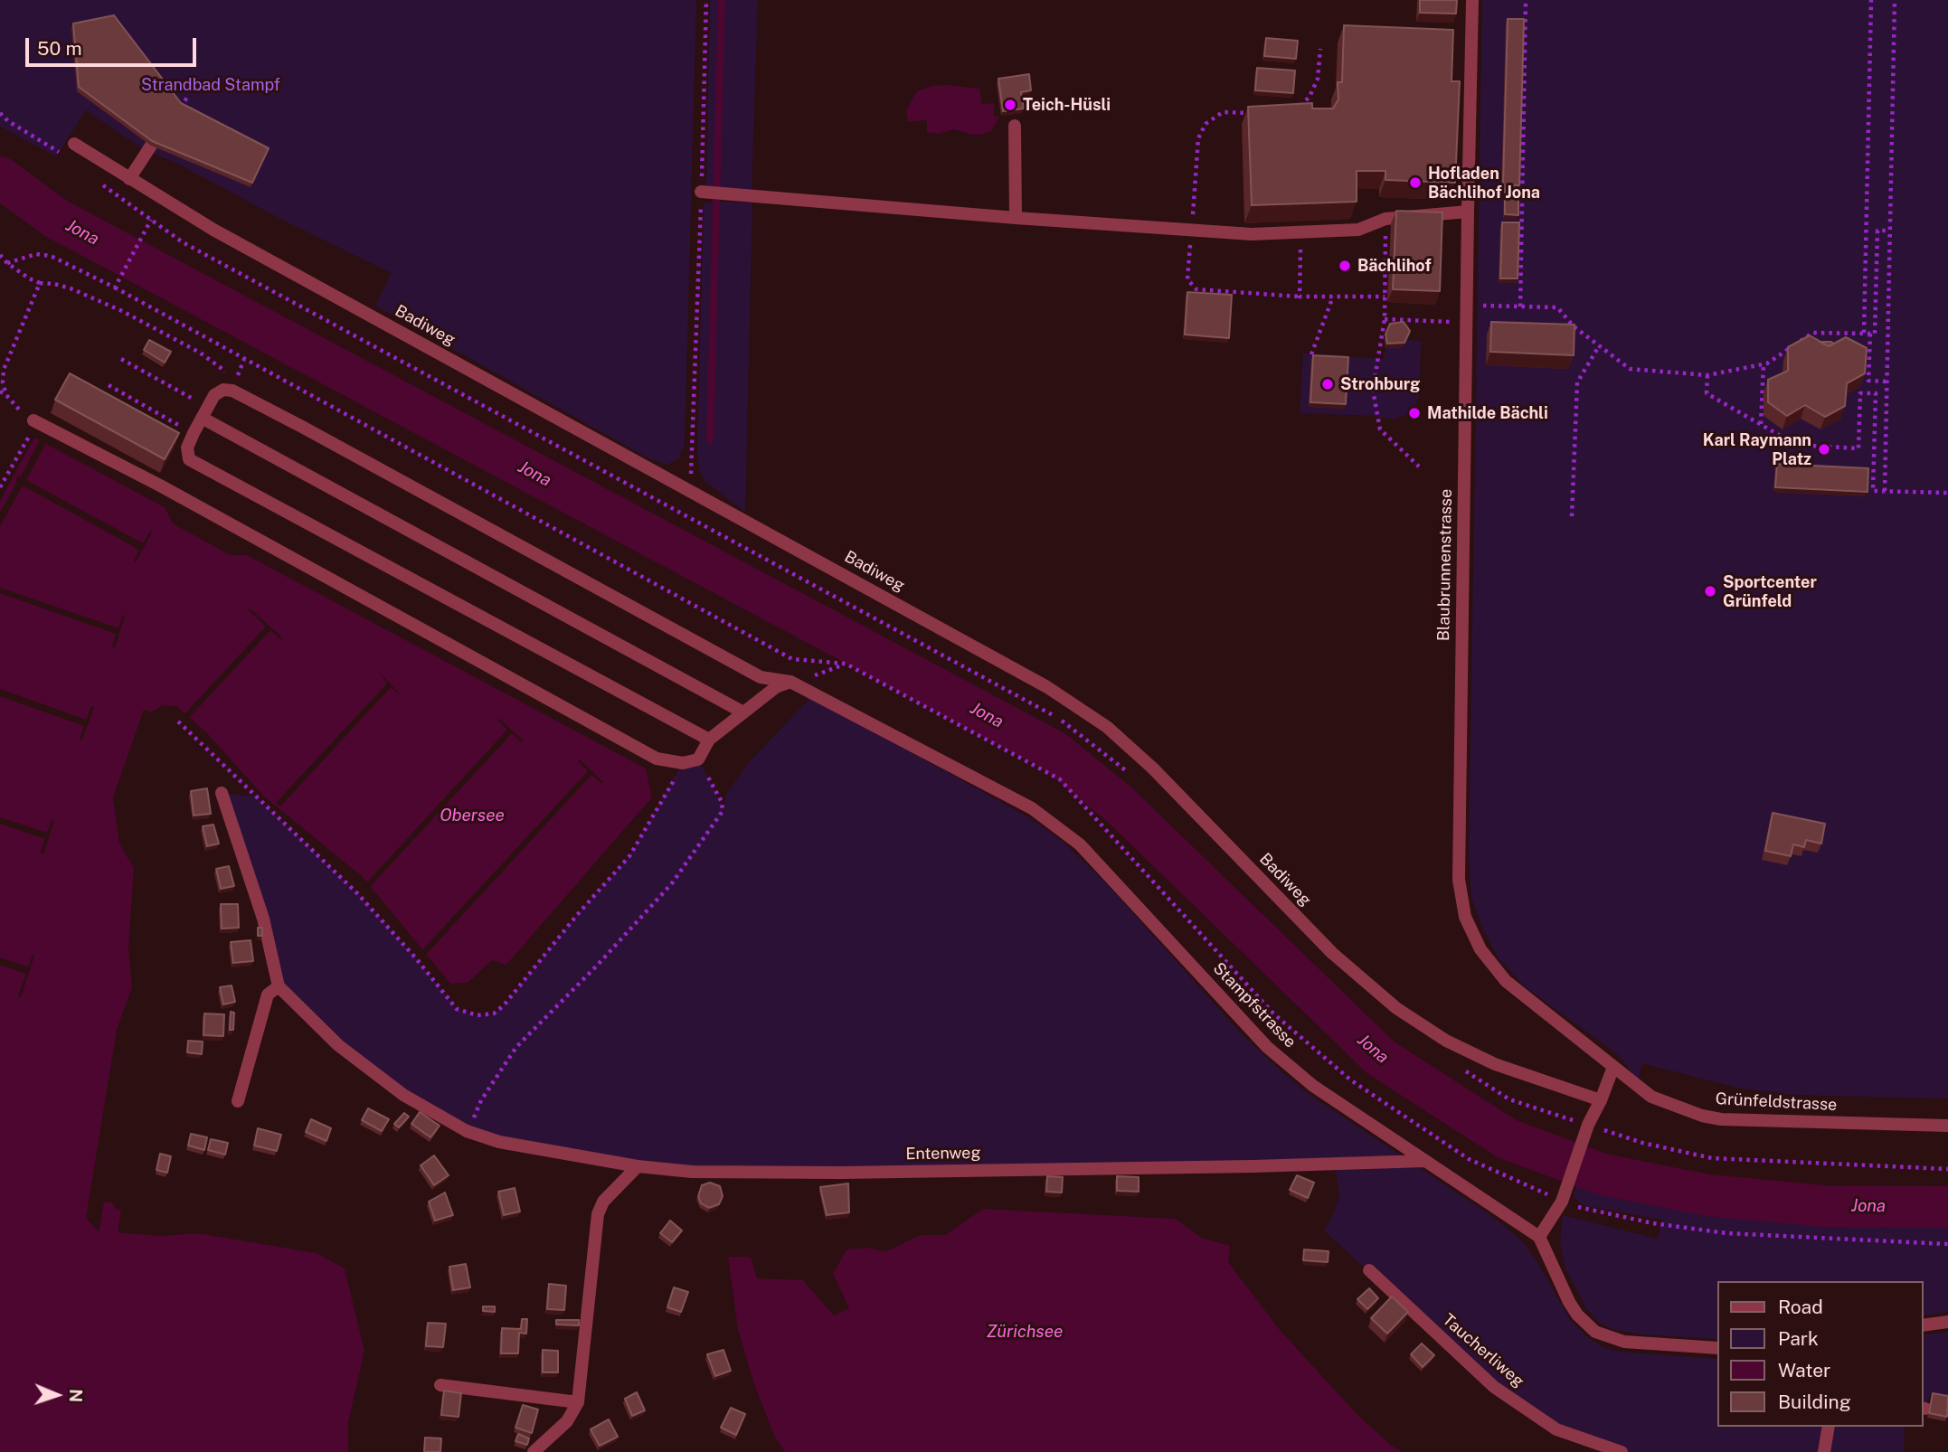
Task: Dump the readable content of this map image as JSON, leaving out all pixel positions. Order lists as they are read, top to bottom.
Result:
{
  "streets": {
    "street": [
      "Badiweg",
      "Blaubrunnenstrasse",
      "Stampfstrasse",
      "Grünfeldstrasse",
      "Entenweg",
      "Taucherliweg"
    ]
  },
  "crossings": [
    ["Blaubrunnenstrasse", "Grünfeldstrasse"],
    ["Stampfstrasse", "Entenweg"]
  ],
  "water": ["Jona", "Obersee", "Zürichsee"],
  "parks": ["Strandbad Stampf"],
  "places": [
    "Teich-Hüsli",
    "Hofladen Bächlihof Jona",
    "Bächlihof",
    "Strohburg",
    "Mathilde Bächli",
    "Karl Raymann Platz",
    "Sportcenter Grünfeld"
  ],
  "legend": [
    "Road",
    "Park",
    "Water",
    "Building"
  ],
  "scale_bar": "50 m",
  "north": "right"
}
